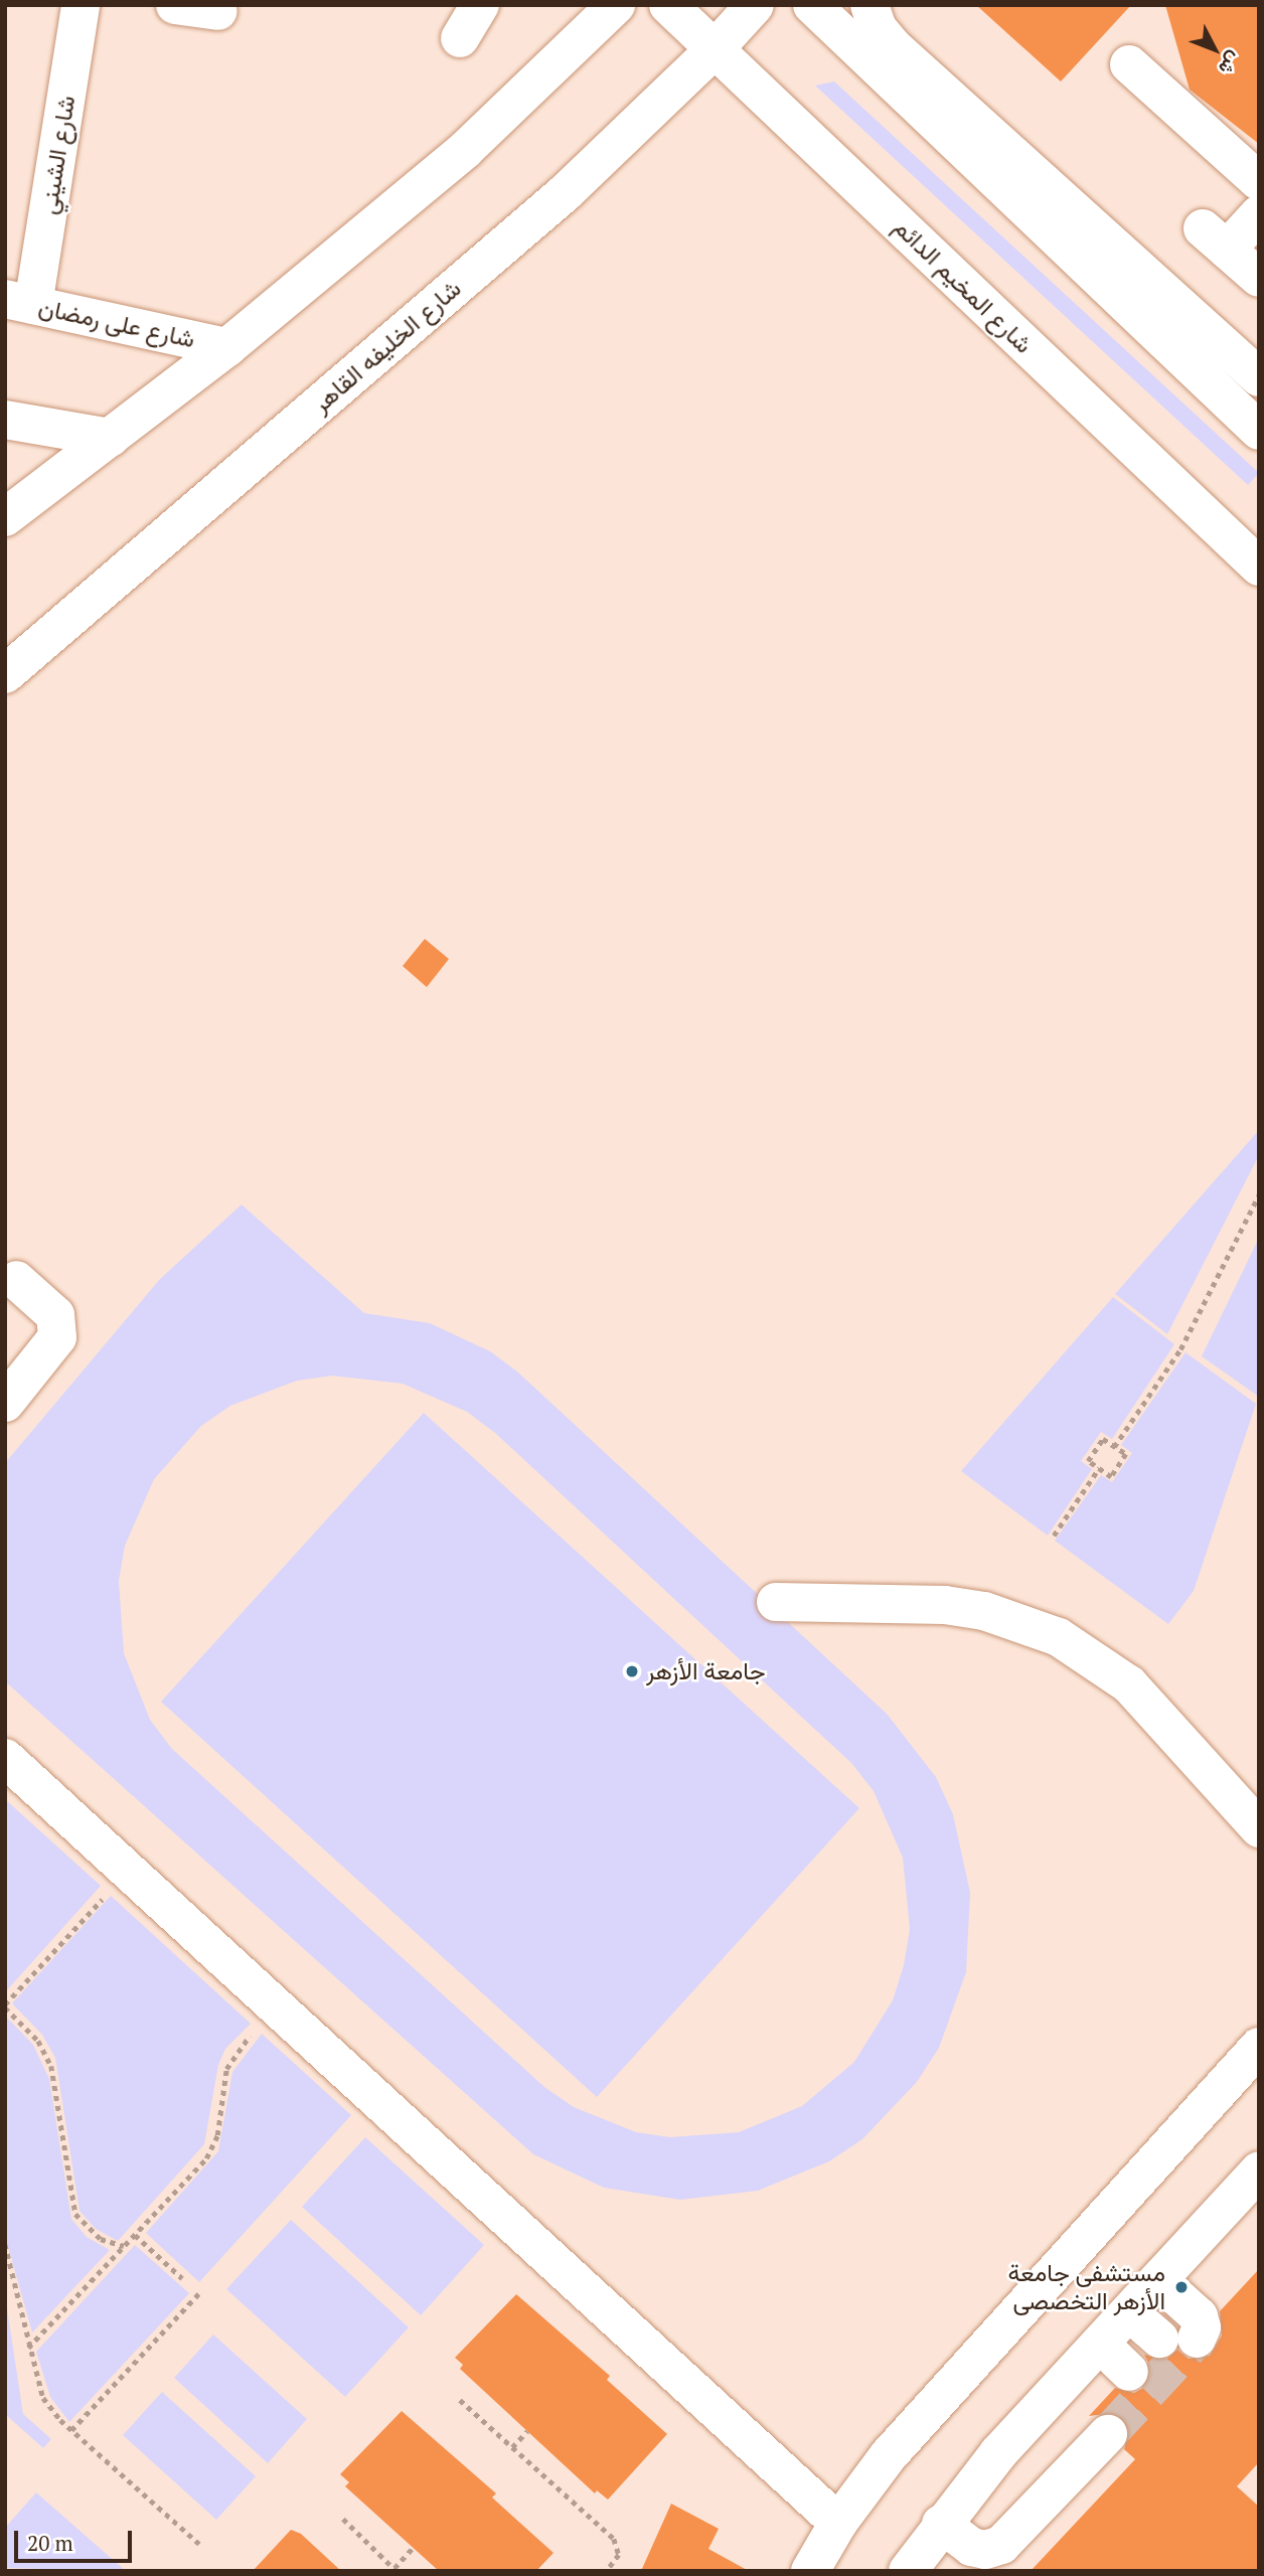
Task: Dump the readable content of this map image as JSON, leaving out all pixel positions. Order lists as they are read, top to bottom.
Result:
{
  "streets": {
    "main road": [
      "شارع الشيني",
      "شارع المخيم الدائم",
      "شارع على رمضان",
      "شارع الخليفه القاهر"
    ]
  },
  "crossings": [
    ["شارع الشيني", "شارع على رمضان"],
    ["شارع المخيم الدائم", "شارع الخليفه القاهر"]
  ],
  "places": ["جامعة الأزهر", "مستشفى جامعة الأزهر التخصصى"],
  "scale_bar": "20 m",
  "north": "bottom right"
}
